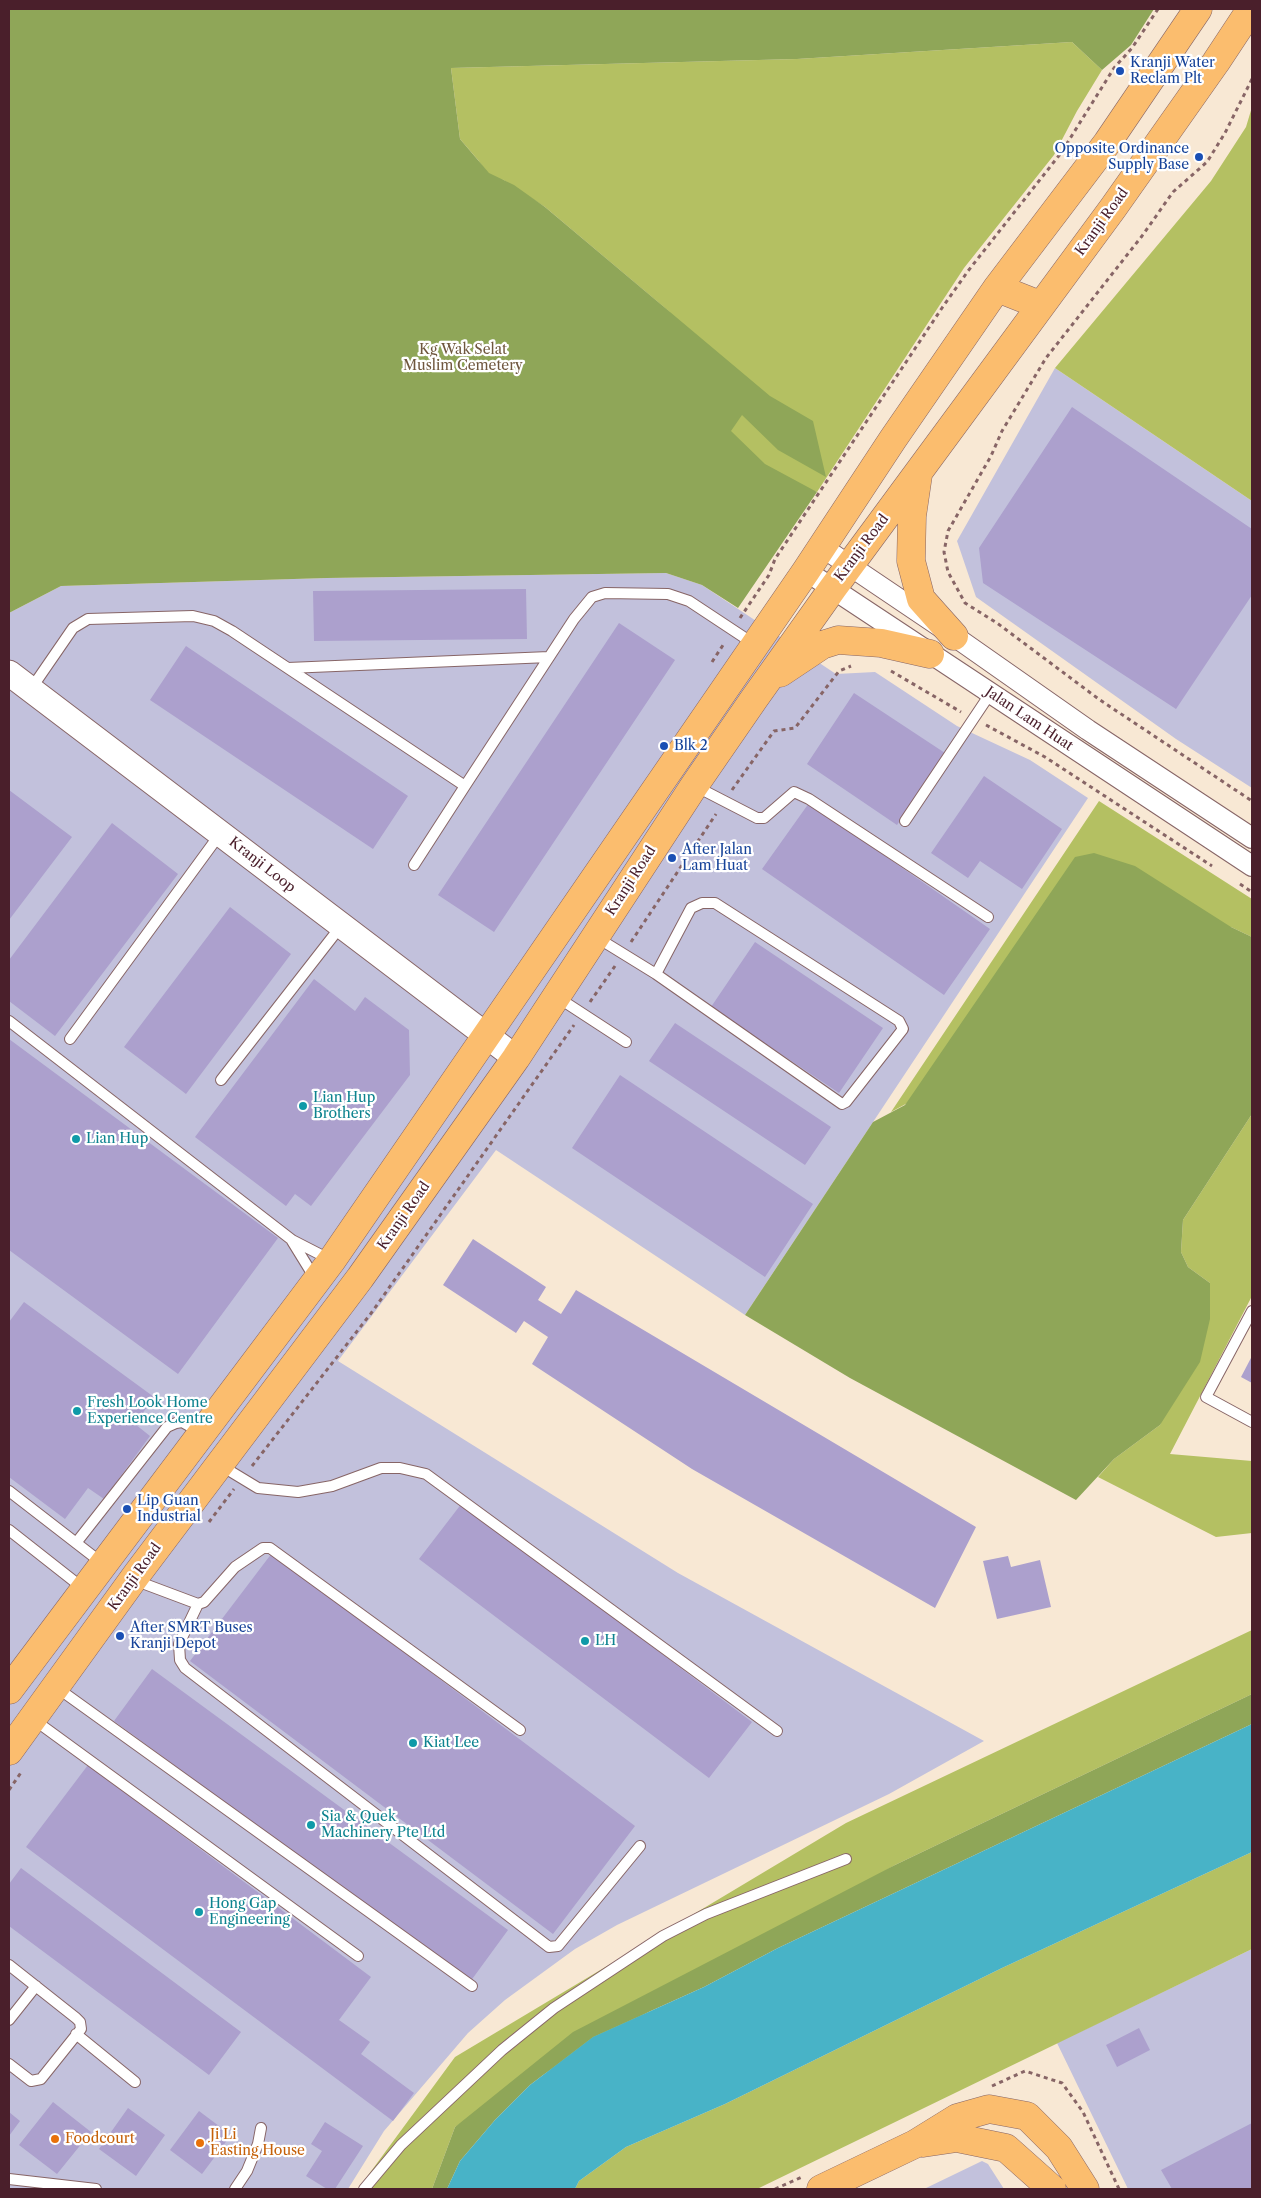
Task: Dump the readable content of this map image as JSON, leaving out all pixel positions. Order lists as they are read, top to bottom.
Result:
{
  "streets": {
    "main road": ["Kranji Road"],
    "street": ["Jalan Lam Huat", "Kranji Loop"]
  },
  "crossings": [
    ["Kranji Road", "Jalan Lam Huat"],
    ["Kranji Road", "Kranji Loop"]
  ],
  "parks": ["Kg Wak Selat Muslim Cemetery"],
  "places": [
    "Kranji Water Reclam Plt",
    "Opposite Ordinance Supply Base",
    "Blk 2",
    "After Jalan Lam Huat",
    "Lian Hup Brothers",
    "Lian Hup",
    "Fresh Look Home Experience Centre",
    "Lip Guan Industrial",
    "After SMRT Buses Kranji Depot",
    "LH",
    "Kiat Lee",
    "Sia & Quek Machinery Pte Ltd",
    "Hong Gap Engineering",
    "Foodcourt",
    "Ji Li Easting House"
  ]
}
